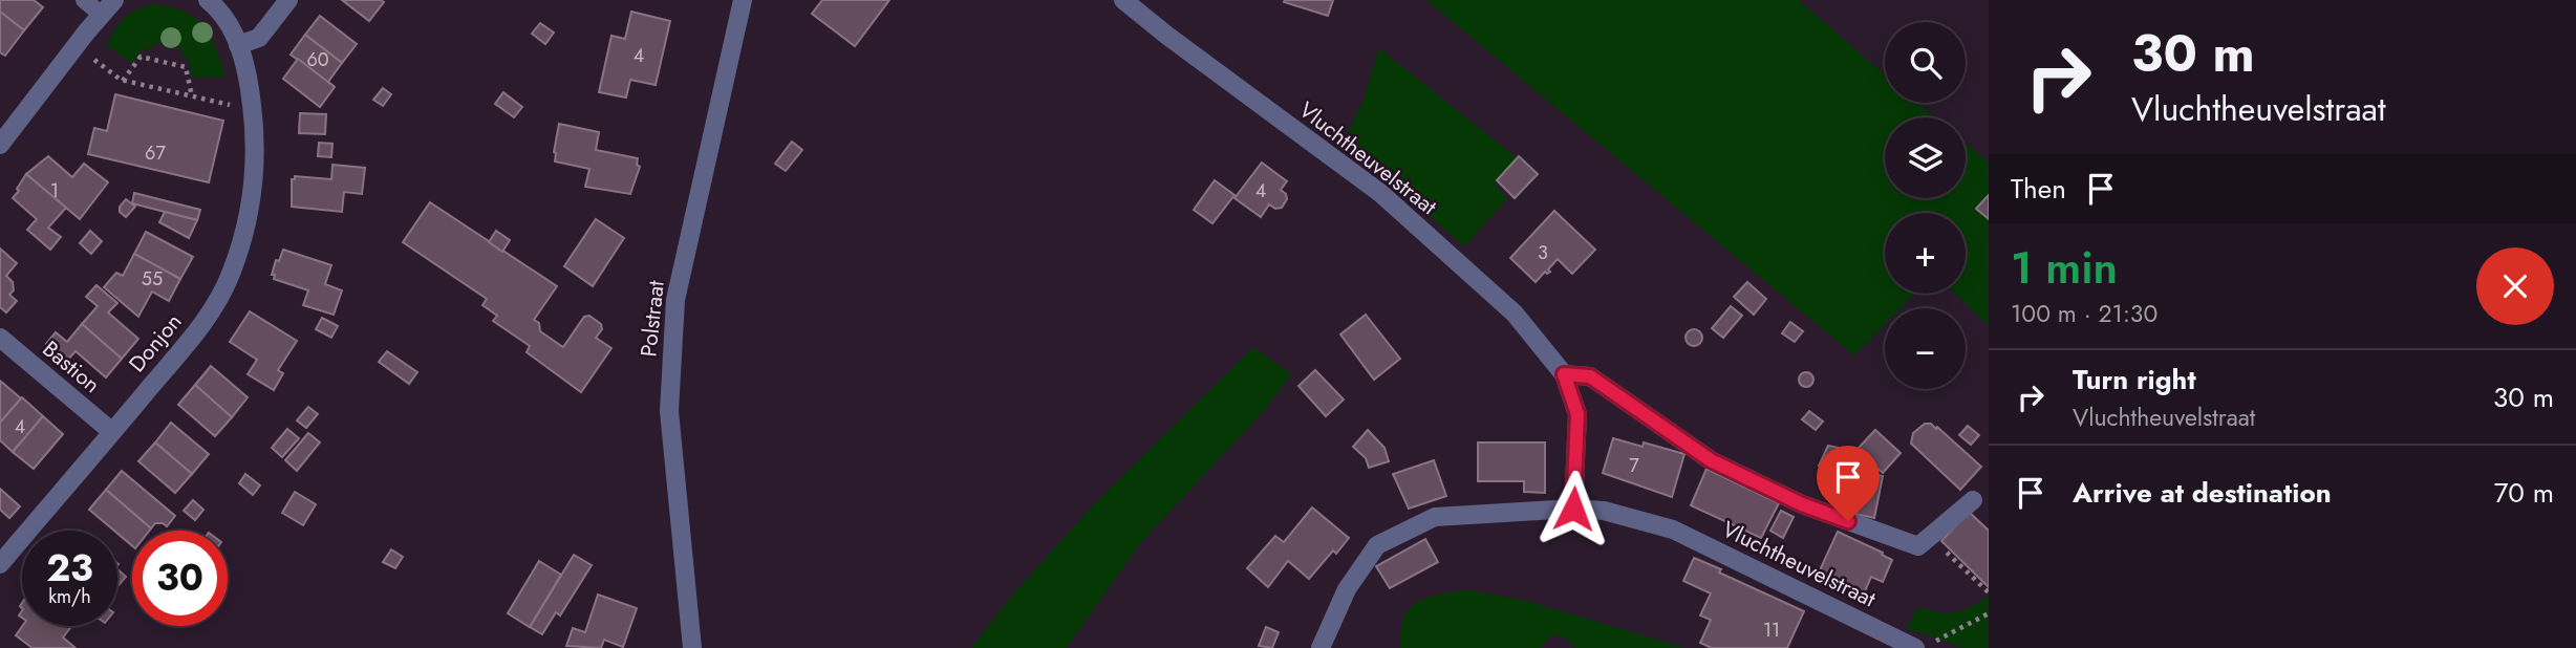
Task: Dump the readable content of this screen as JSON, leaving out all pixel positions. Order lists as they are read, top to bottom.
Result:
{
  "streets": {
    "street": [
      "Vluchtheuvelstraat",
      "Polstraat",
      "Donjon",
      "Bastion"
    ]
  },
  "crossings": [
    ["Donjon", "Bastion"]
  ],
  "house_numbers": [
    "4",
    "60",
    "67",
    "1",
    "4",
    "3",
    "55",
    "4",
    "7",
    "11"
  ],
  "page": {
    "turn": ["30 m", "Vluchtheuvelstraat"],
    "map_buttons": ["+", "−"],
    "then": "Then",
    "heading": ["1 min", "100 m · 21:30"],
    "list": [
      {
        "name": "Turn right",
        "note": "Vluchtheuvelstraat",
        "value": "30 m"
      },
      {
        "name": "Arrive at destination",
        "value": "70 m"
      }
    ],
    "speed": "23 km/h",
    "limit": "30"
  }
}
